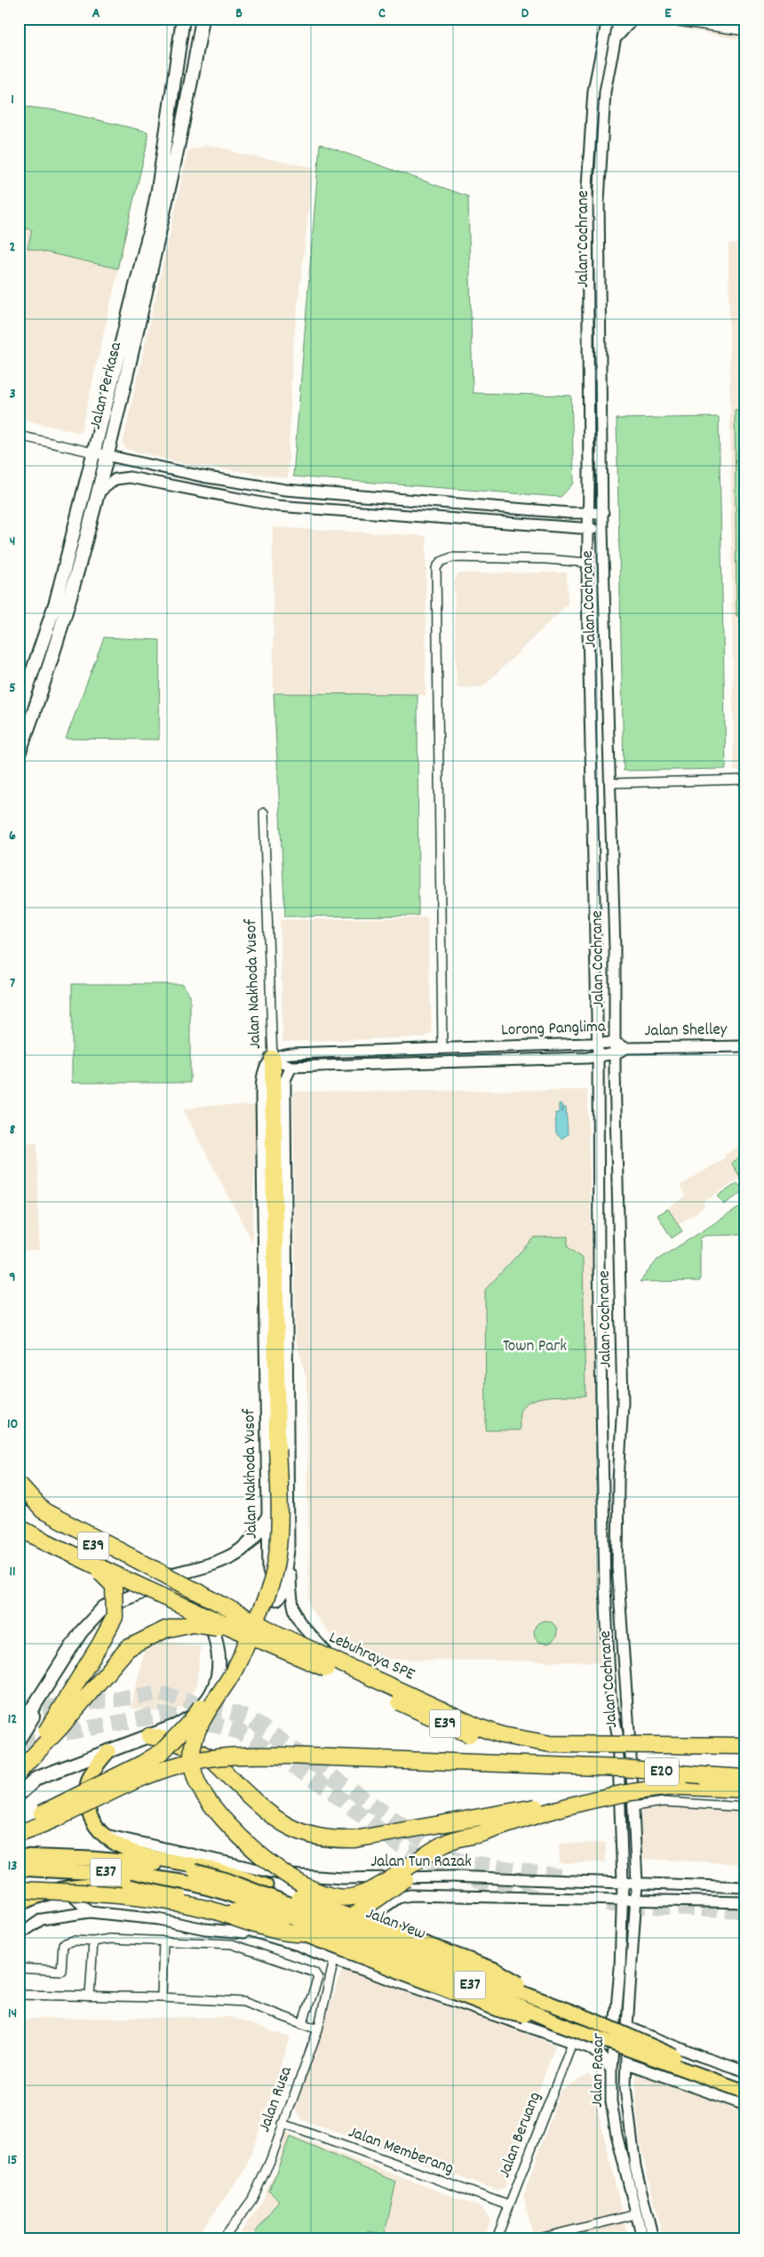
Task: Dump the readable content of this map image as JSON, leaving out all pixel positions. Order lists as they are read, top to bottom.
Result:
{
  "streets": {
    "highway": ["E39", "Lebuhraya SPE", "E20"],
    "main road": ["Jalan Perkasa", "E37", "Jalan Yew"],
    "street": [
      "Jalan Cochrane",
      "Jalan Nakhoda Yusof",
      "Lorong Panglima",
      "Jalan Shelley",
      "Jalan Tun Razak",
      "Jalan Pasar",
      "Jalan Rusa",
      "Jalan Beruang",
      "Jalan Memberang"
    ]
  },
  "crossings": [
    ["Jalan Cochrane", "Lorong Panglima"],
    ["Jalan Cochrane", "Jalan Tun Razak"],
    ["Jalan Cochrane", "Jalan Pasar"],
    ["Jalan Nakhoda Yusof", "Lorong Panglima"],
    ["Lorong Panglima", "Jalan Shelley"],
    ["Jalan Tun Razak", "Jalan Pasar"],
    ["Jalan Rusa", "Jalan Memberang"],
    ["Jalan Beruang", "Jalan Memberang"]
  ],
  "parks": ["Town Park"],
  "grid": {
    "columns": [
      "A",
      "B",
      "C",
      "D",
      "E"
    ],
    "rows": [
      "1",
      "2",
      "3",
      "4",
      "5",
      "6",
      "7",
      "8",
      "9",
      "10",
      "11",
      "12",
      "13",
      "14",
      "15"
    ]
  }
}
